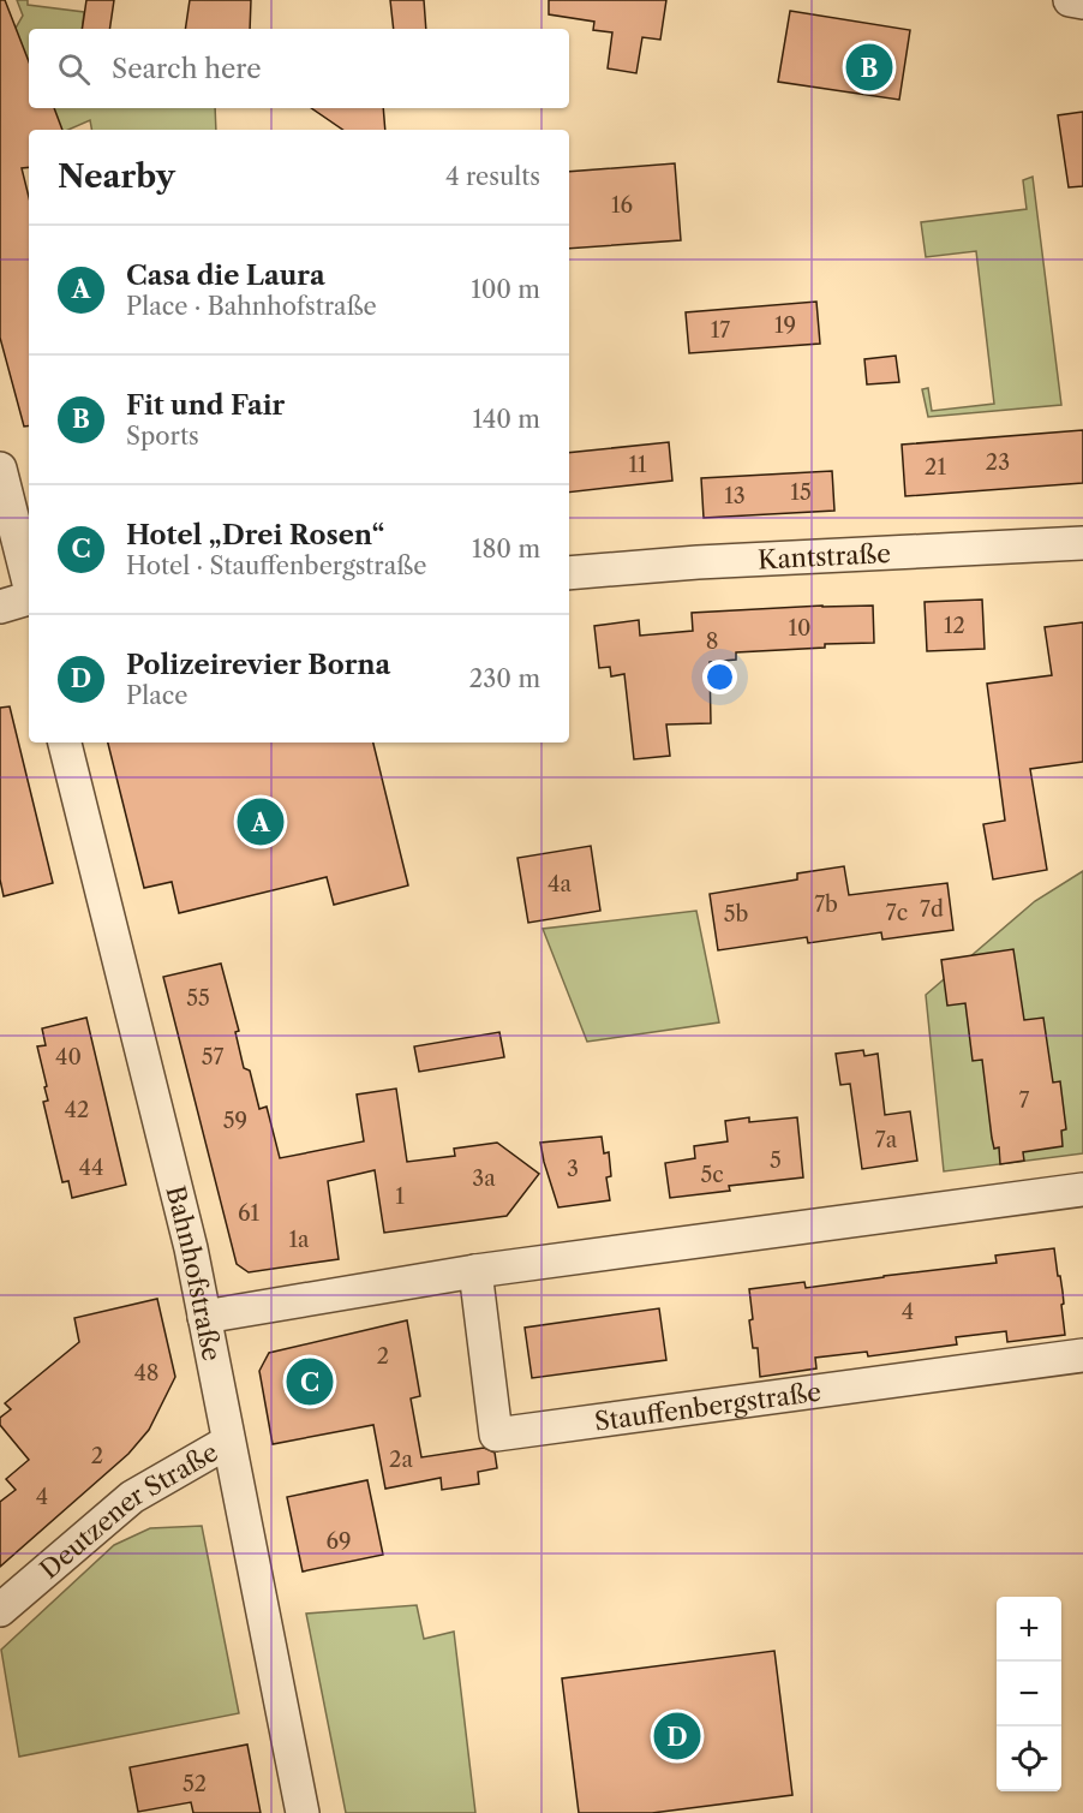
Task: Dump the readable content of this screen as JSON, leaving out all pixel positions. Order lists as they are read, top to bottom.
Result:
{
  "streets": {
    "street": [
      "Kantstraße",
      "Bahnhofstraße",
      "Stauffenbergstraße",
      "Deutzener Straße"
    ]
  },
  "crossings": [
    ["Bahnhofstraße", "Deutzener Straße"]
  ],
  "house_numbers": [
    "16",
    "19",
    "17",
    "23",
    "11",
    "21",
    "15",
    "13",
    "12",
    "10",
    "8",
    "4a",
    "7b",
    "7d",
    "7c",
    "5b",
    "55",
    "40",
    "57",
    "7",
    "42",
    "59",
    "7a",
    "5",
    "44",
    "3",
    "5c",
    "3a",
    "1",
    "61",
    "1a",
    "4",
    "2",
    "48",
    "2",
    "2a",
    "4",
    "69",
    "52"
  ],
  "page": {
    "search": "Search here",
    "pins": [
      "B",
      "A",
      "C",
      "D"
    ],
    "heading": ["Nearby", "4 results"],
    "list": [
      {
        "mark": "A",
        "name": "Casa die Laura",
        "note": "Place · Bahnhofstraße",
        "value": "100 m"
      },
      {
        "mark": "B",
        "name": "Fit und Fair",
        "note": "Sports",
        "value": "140 m"
      },
      {
        "mark": "C",
        "name": "Hotel „Drei Rosen“",
        "note": "Hotel · Stauffenbergstraße",
        "value": "180 m"
      },
      {
        "mark": "D",
        "name": "Polizeirevier Borna",
        "note": "Place",
        "value": "230 m"
      }
    ],
    "map_buttons": ["+", "−"]
  }
}
